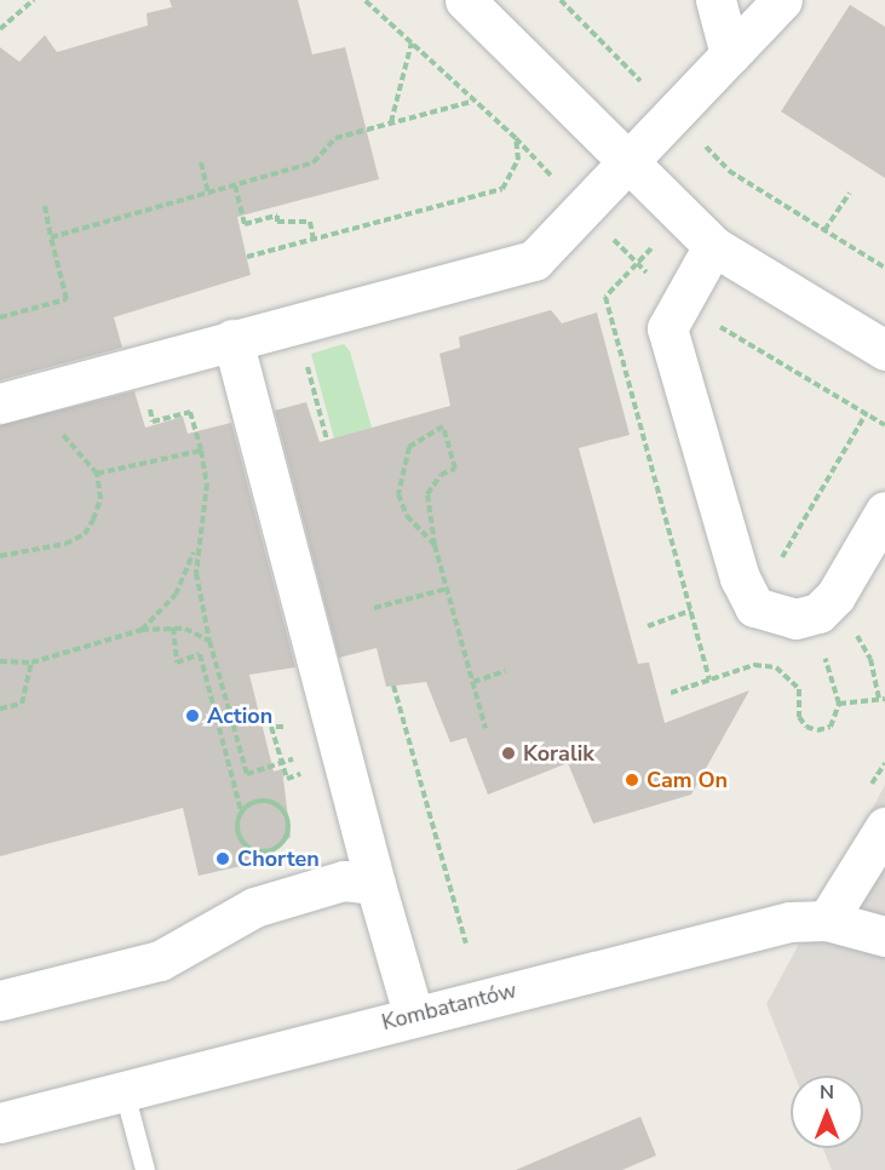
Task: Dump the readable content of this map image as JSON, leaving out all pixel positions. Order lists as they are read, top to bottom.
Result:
{
  "streets": {
    "street": ["Kombatantów"]
  },
  "places": [
    "Action",
    "Koralik",
    "Cam On",
    "Chorten"
  ],
  "north": "top"
}
